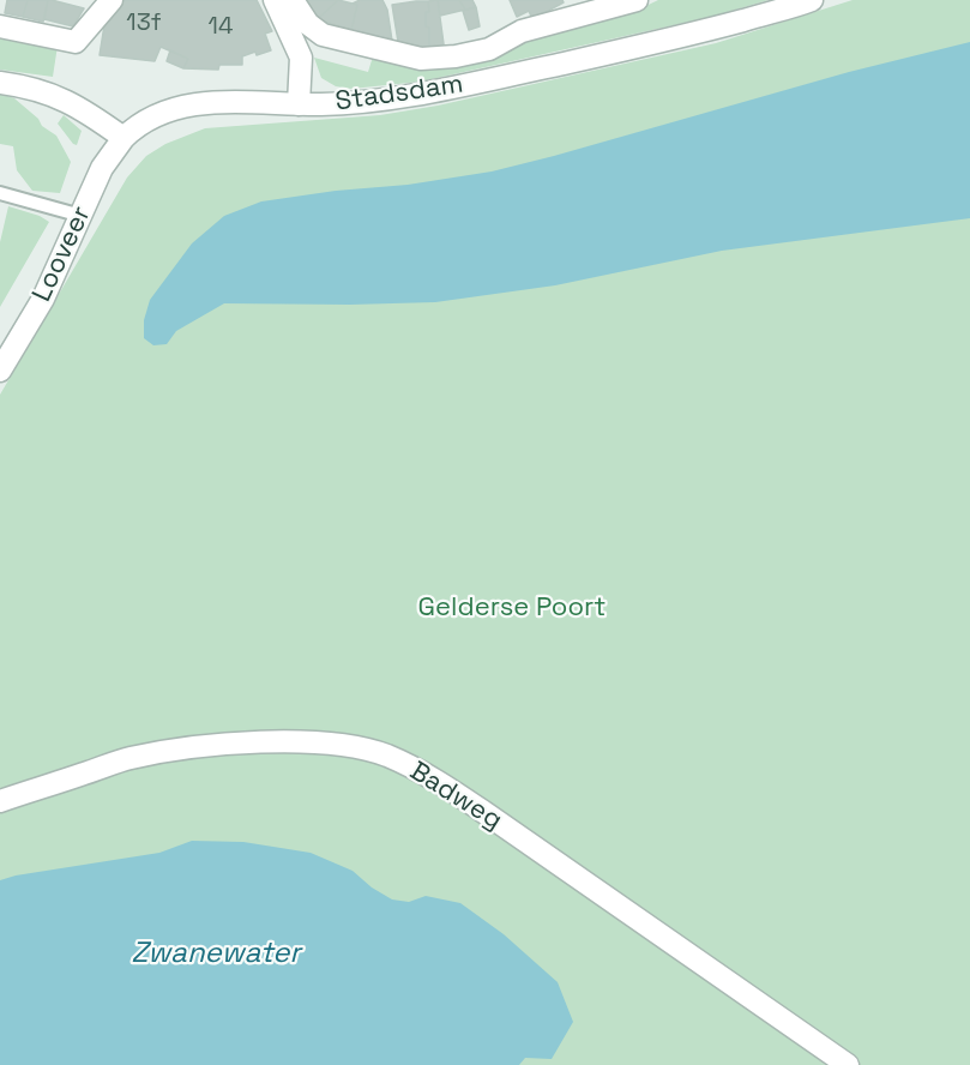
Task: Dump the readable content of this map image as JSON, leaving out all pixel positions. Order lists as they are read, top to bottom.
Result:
{
  "streets": {
    "street": ["Stadsdam", "Looveer", "Badweg"]
  },
  "crossings": [
    ["Stadsdam", "Looveer"]
  ],
  "water": ["Zwanewater"],
  "parks": ["Gelderse Poort"],
  "house_numbers": ["13f", "14"]
}
